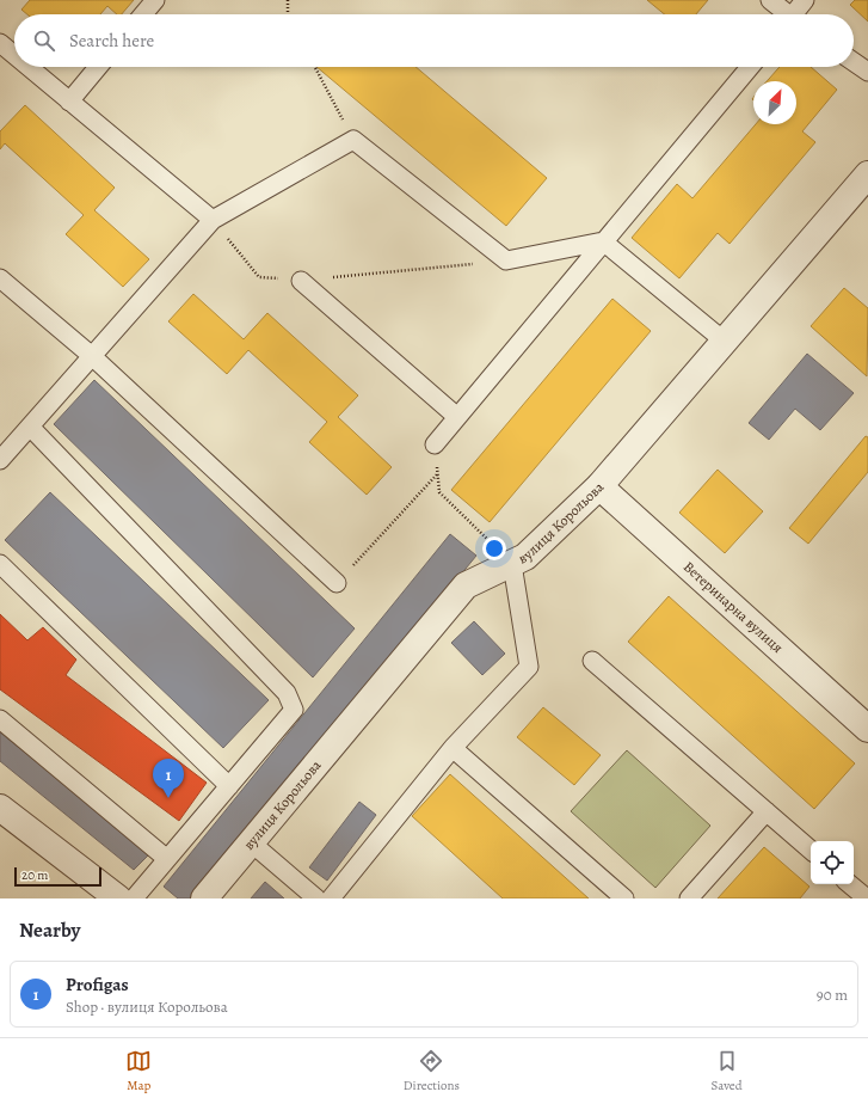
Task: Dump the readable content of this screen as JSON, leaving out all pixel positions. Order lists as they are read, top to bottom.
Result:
{
  "streets": {
    "street": ["вулиця Корольова", "Ветеринарна вулиця"]
  },
  "crossings": [
    ["вулиця Корольова", "Ветеринарна вулиця"]
  ],
  "scale_bar": "20 m",
  "north": "top right",
  "page": {
    "search": "Search here",
    "pins": "1",
    "scale": "20 m",
    "heading": "Nearby",
    "list": [
      {
        "mark": "1",
        "name": "Profigas",
        "note": "Shop · вулиця Корольова",
        "value": "90 m"
      }
    ],
    "nav": ["Map", "Directions", "Saved"]
  }
}
